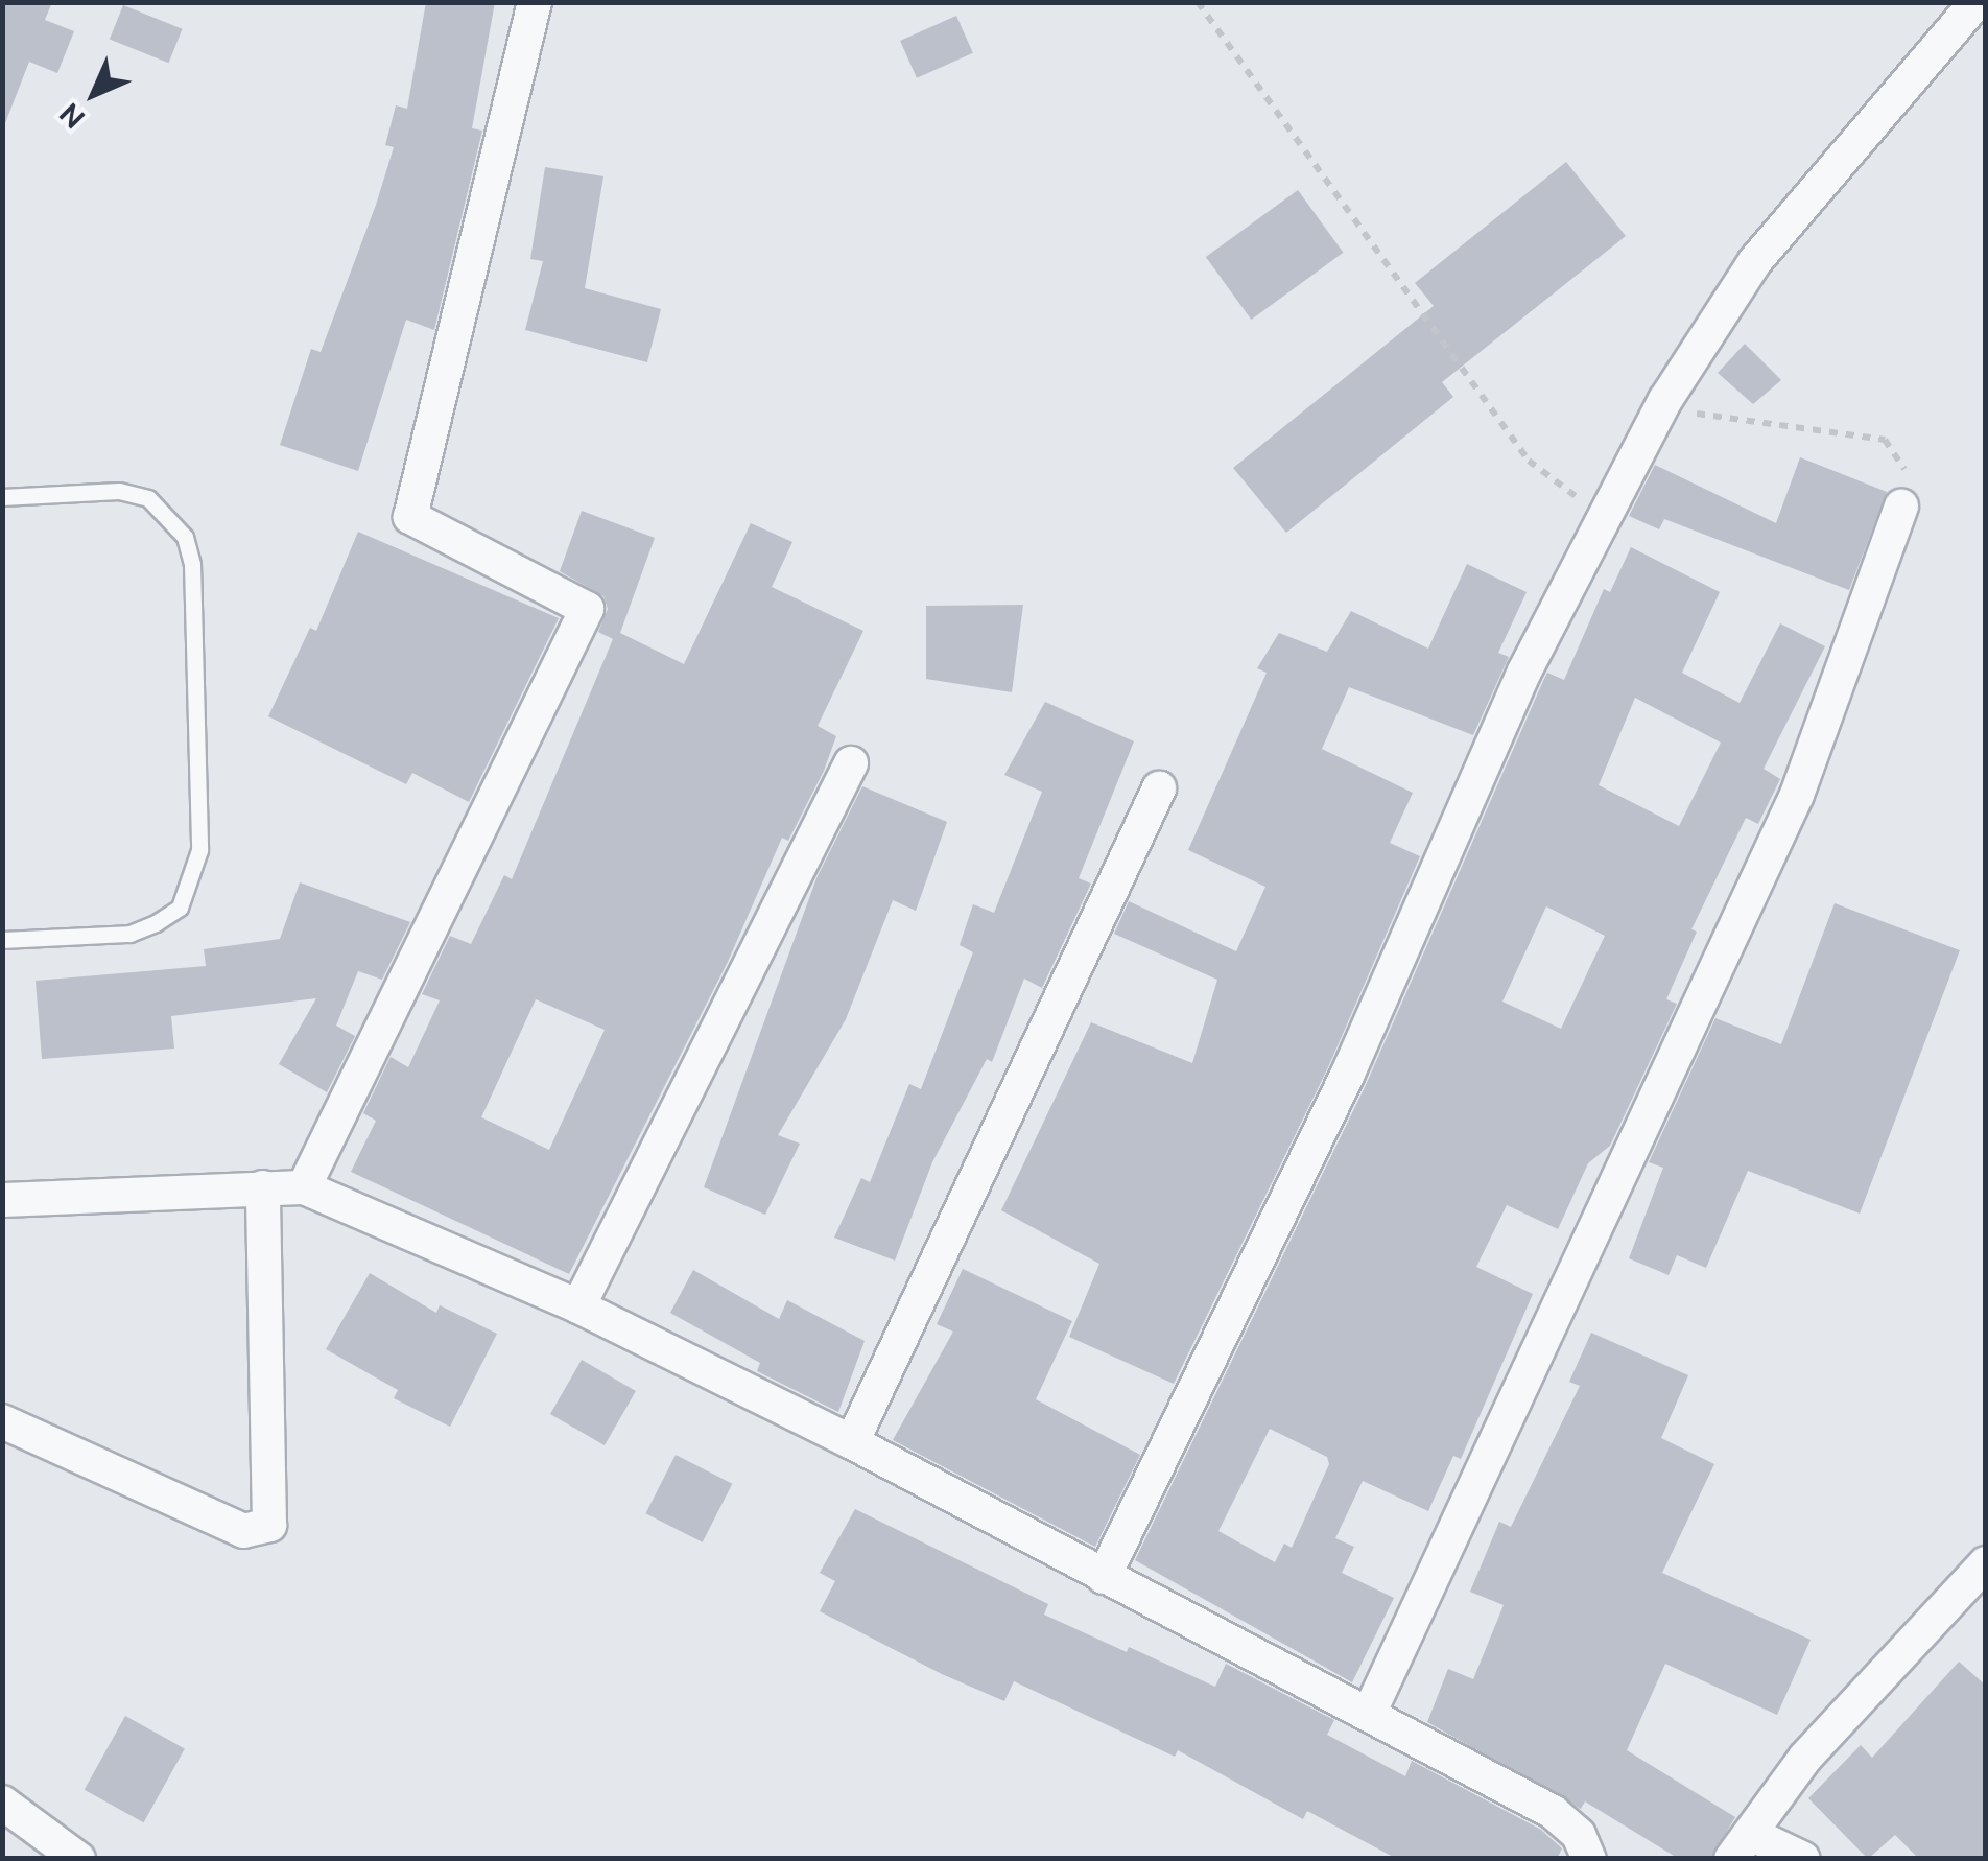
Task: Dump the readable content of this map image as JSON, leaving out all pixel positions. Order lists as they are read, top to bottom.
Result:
{
  "north": "bottom left"
}
